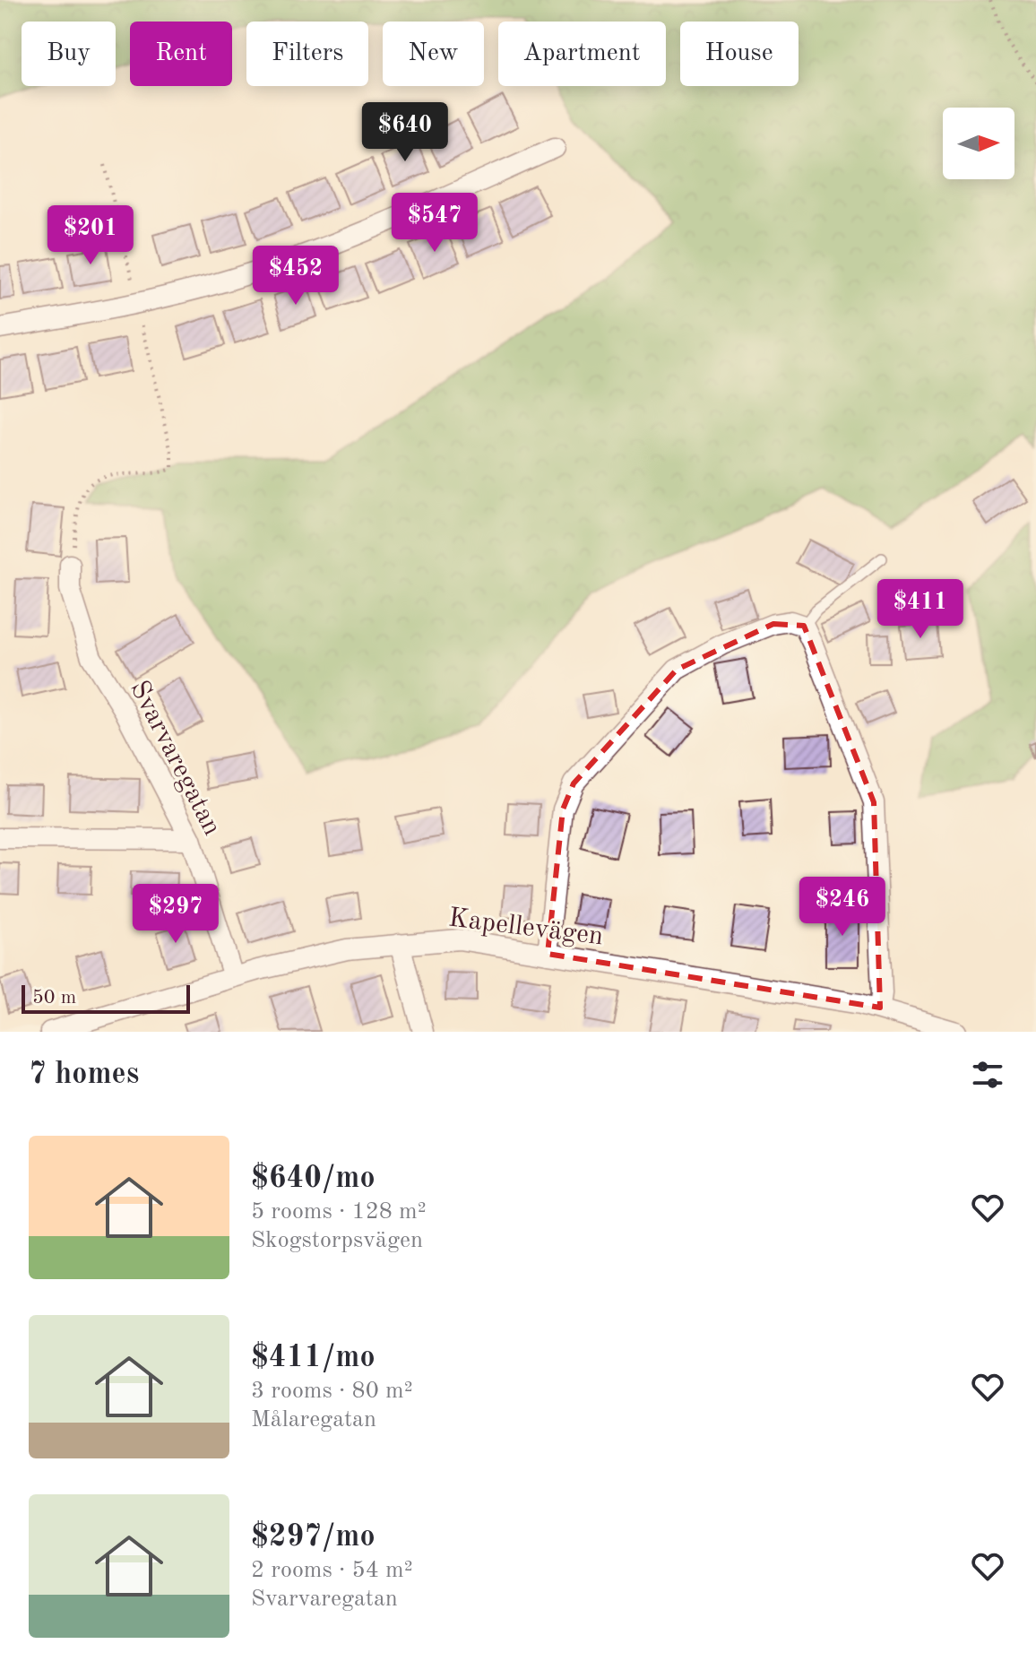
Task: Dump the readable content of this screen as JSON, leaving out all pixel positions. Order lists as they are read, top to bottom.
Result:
{
  "streets": {
    "street": ["Svarvaregatan", "Kapellevägen"]
  },
  "crossings": [
    ["Svarvaregatan", "Kapellevägen"]
  ],
  "scale_bar": "50 m",
  "north": "right",
  "page": {
    "chip": [
      "Buy",
      "Rent",
      "Filters",
      "New",
      "Apartment",
      "House"
    ],
    "price": [
      "$640",
      "$547",
      "$201",
      "$452",
      "$411",
      "$246",
      "$297"
    ],
    "scale": "50 m",
    "heading": "7 homes",
    "list": [
      {
        "name": "$640/mo",
        "note": "5 rooms · 128 m² · Skogstorpsvägen"
      },
      {
        "name": "$411/mo",
        "note": "3 rooms · 80 m² · Målaregatan"
      },
      {
        "name": "$297/mo",
        "note": "2 rooms · 54 m² · Svarvaregatan"
      }
    ]
  }
}
